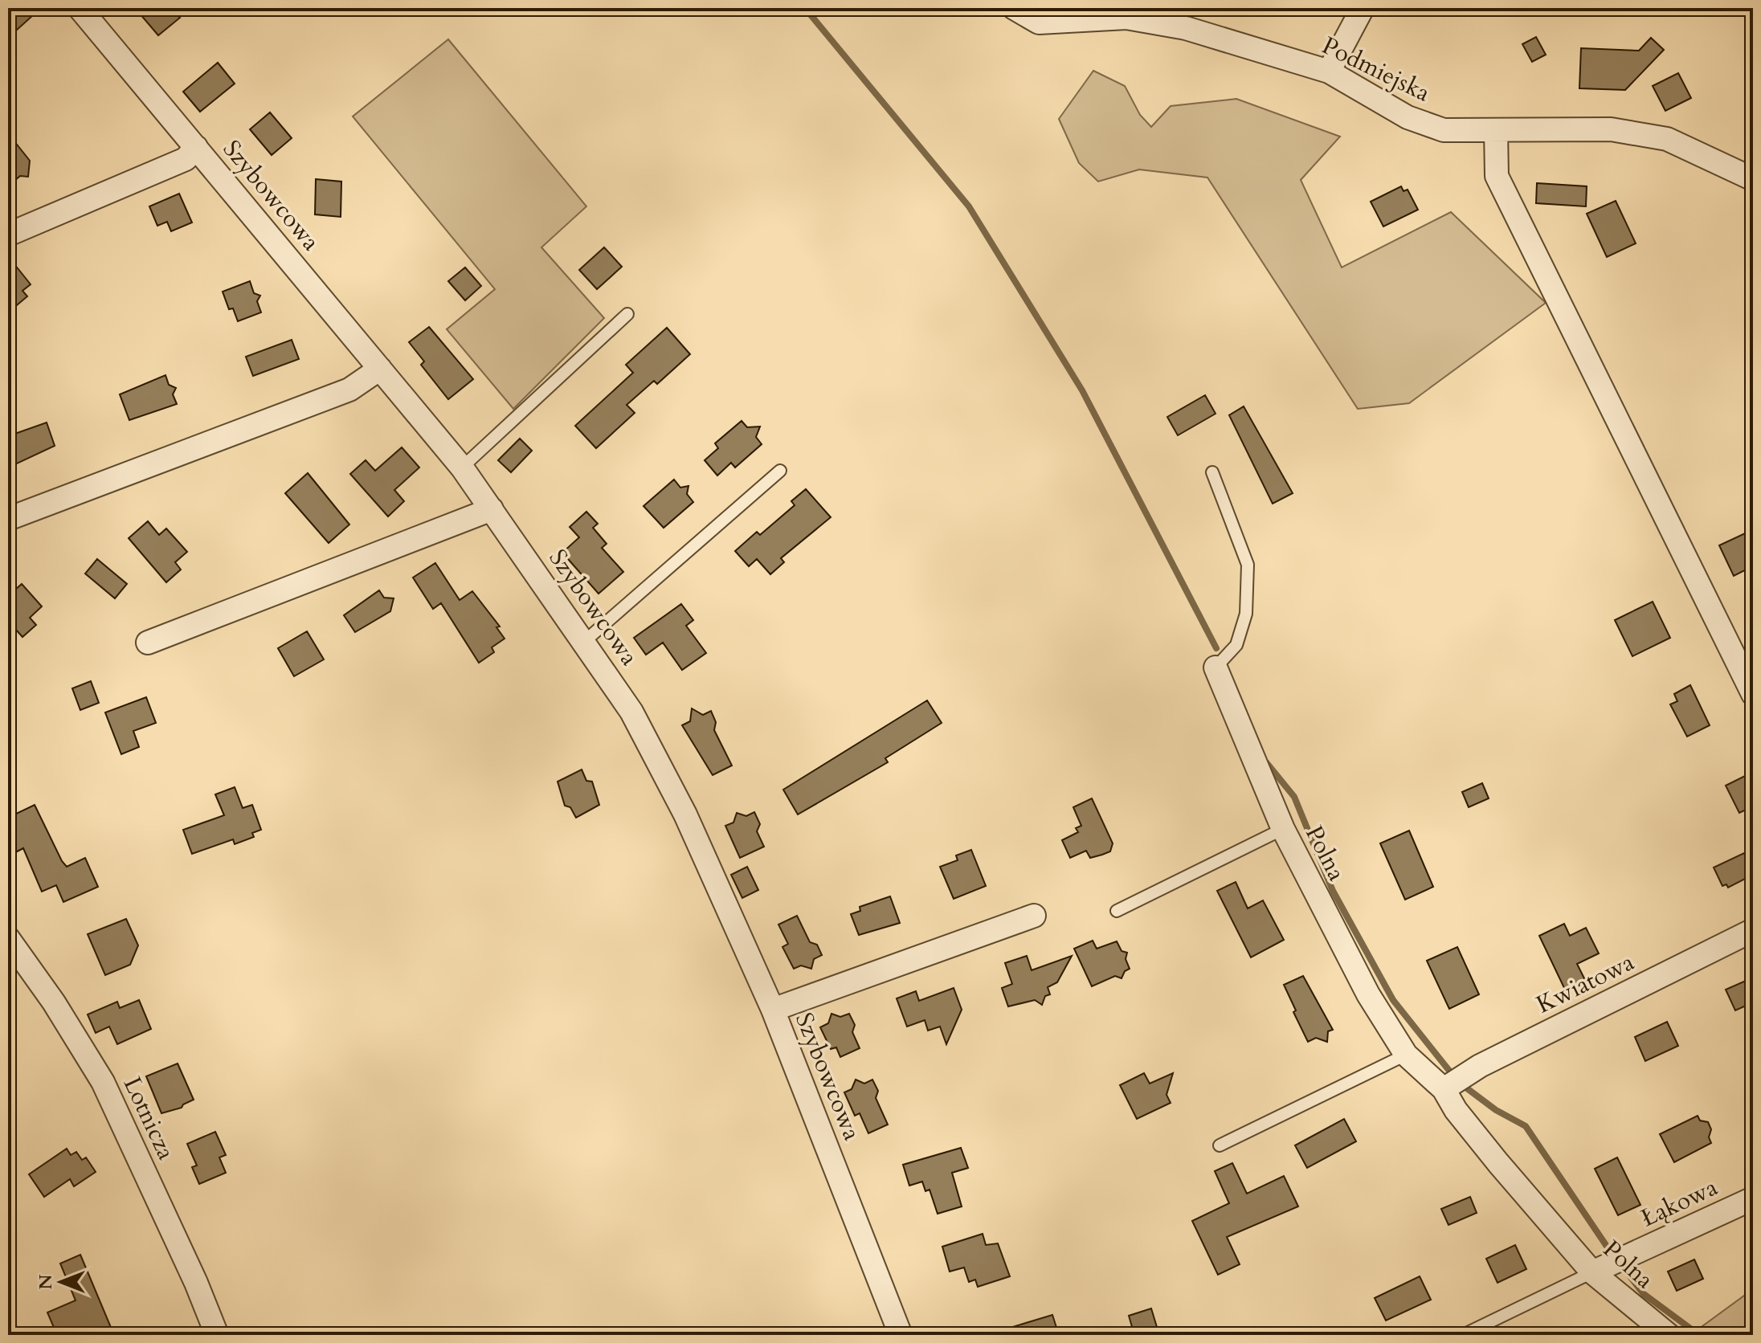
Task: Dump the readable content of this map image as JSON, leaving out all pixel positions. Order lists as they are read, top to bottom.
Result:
{
  "streets": {
    "street": [
      "Podmiejska",
      "Szybowcowa",
      "Polna",
      "Kwiatowa",
      "Lotnicza",
      "Łąkowa"
    ]
  },
  "crossings": [
    ["Polna", "Kwiatowa"],
    ["Polna", "Łąkowa"]
  ],
  "north": "left"
}
